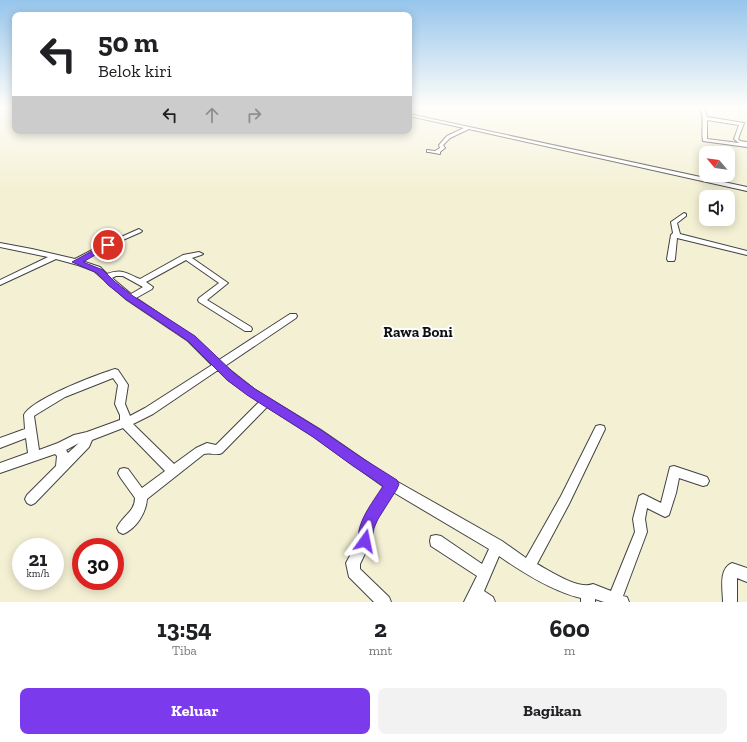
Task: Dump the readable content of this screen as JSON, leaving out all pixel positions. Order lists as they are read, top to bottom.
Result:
{
  "districts": ["Rawa Boni"],
  "north": "top left",
  "page": {
    "turn": ["50 m", "Belok kiri"],
    "speed": "21 km/h",
    "limit": "30",
    "eta": [
      "13:54",
      "Tiba",
      "2",
      "mnt",
      "600",
      "m"
    ],
    "buttons": ["Keluar", "Bagikan"]
  }
}
